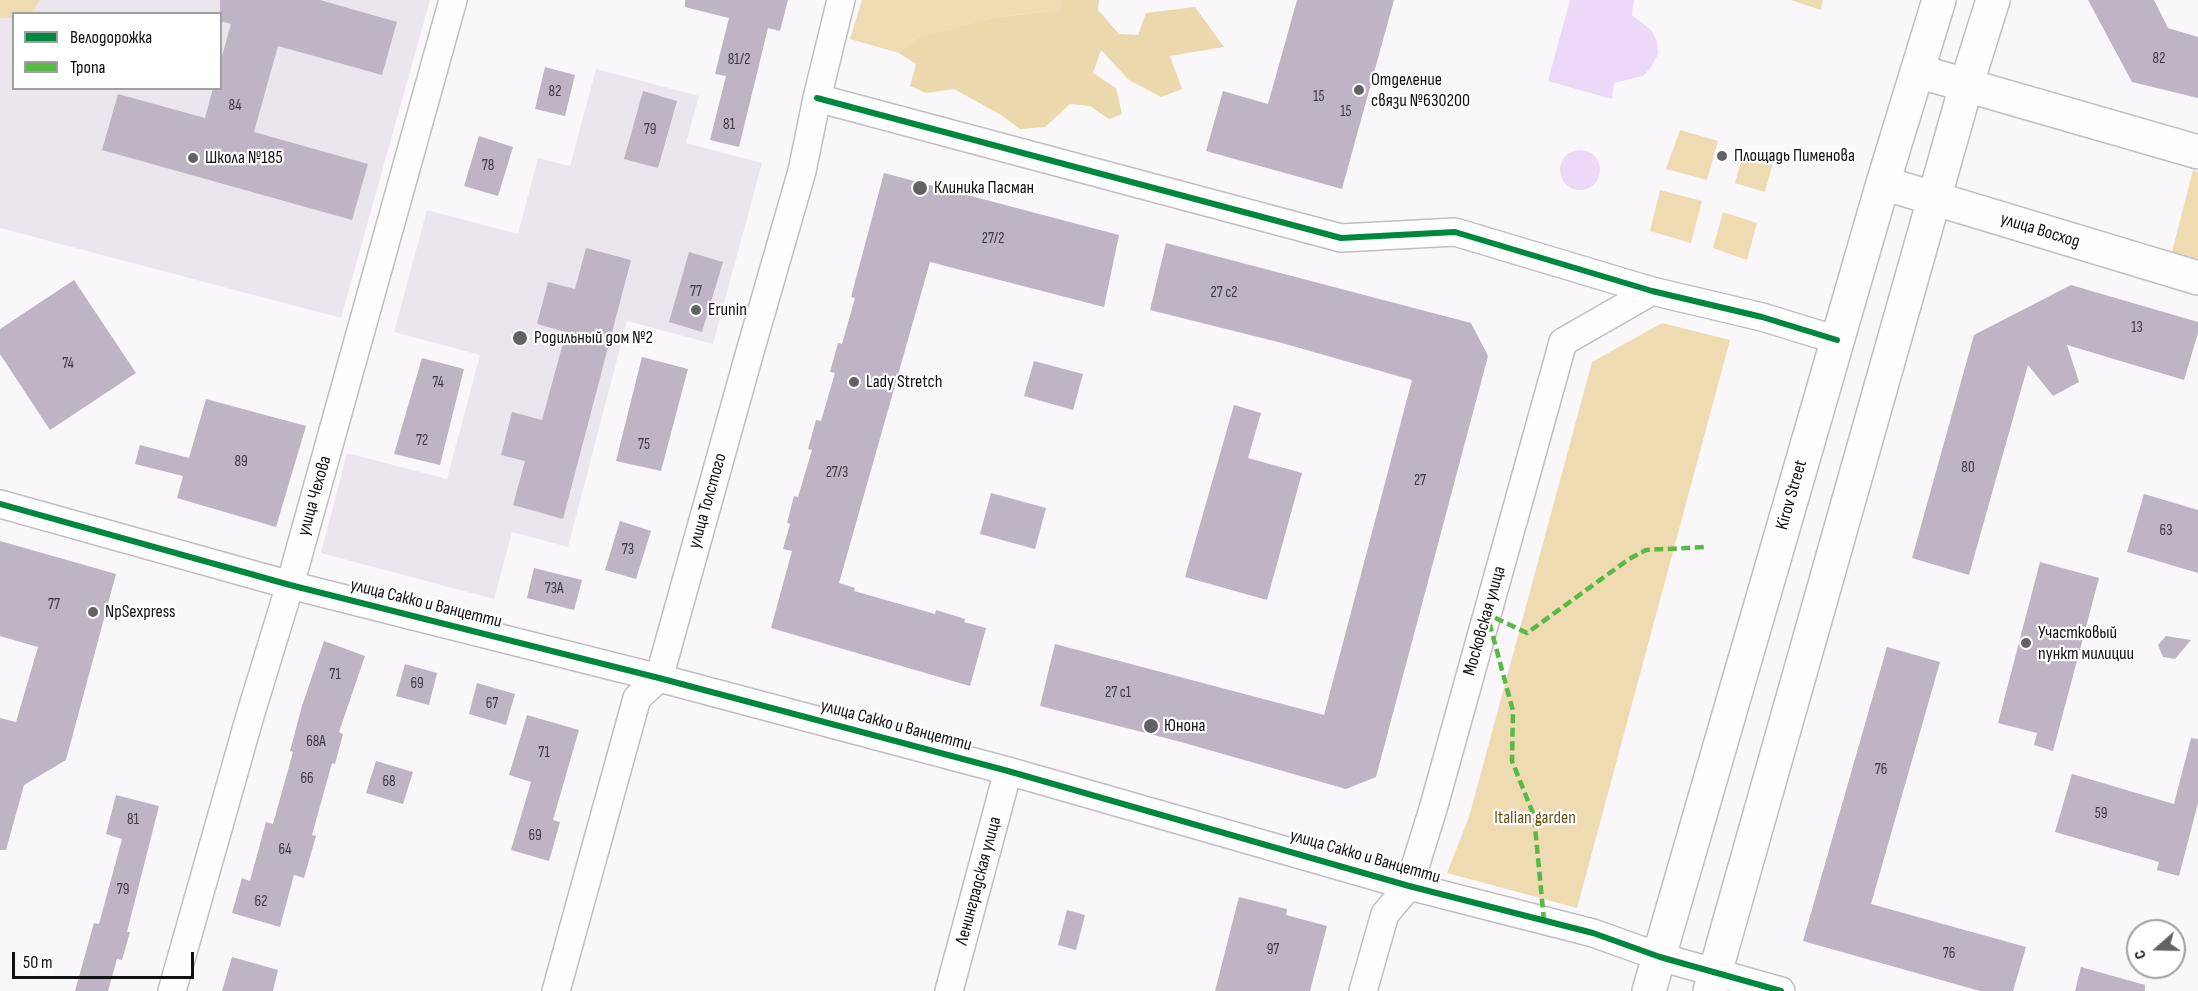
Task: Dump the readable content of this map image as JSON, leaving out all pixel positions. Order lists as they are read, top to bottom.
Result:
{
  "streets": {
    "main road": ["улица Восход", "Kirov Street"],
    "street": [
      "улица Чехова",
      "улица Толстого",
      "улица Сакко и Ванцетти",
      "Московская улица",
      "Ленинградская улица"
    ]
  },
  "crossings": [
    ["улица Восход", "Kirov Street"],
    ["Kirov Street", "улица Сакко и Ванцетти"],
    ["улица Чехова", "улица Сакко и Ванцетти"],
    ["улица Толстого", "улица Сакко и Ванцетти"],
    ["улица Сакко и Ванцетти", "Московская улица"],
    ["улица Сакко и Ванцетти", "Ленинградская улица"]
  ],
  "parks": ["Italian garden"],
  "places": [
    "Отделение связи №630200",
    "Площадь Пименова",
    "Школа №185",
    "Клиника Пасман",
    "Erunin",
    "Родильный дом №2",
    "Lady Stretch",
    "NpSexpress",
    "Участковый пункт милиции",
    "Юнона"
  ],
  "house_numbers": [
    "82",
    "81/2",
    "82",
    "15",
    "84",
    "15",
    "81",
    "79",
    "78",
    "27/2",
    "77",
    "27 с2",
    "13",
    "74",
    "74",
    "72",
    "75",
    "89",
    "80",
    "27/3",
    "27",
    "63",
    "73",
    "73А",
    "77",
    "71",
    "69",
    "27 с1",
    "67",
    "68А",
    "71",
    "76",
    "66",
    "68",
    "59",
    "81",
    "69",
    "64",
    "79",
    "62",
    "97",
    "76"
  ],
  "legend": ["Велодорожка", "Тропа"],
  "scale_bar": "50 m",
  "north": "left"
}
